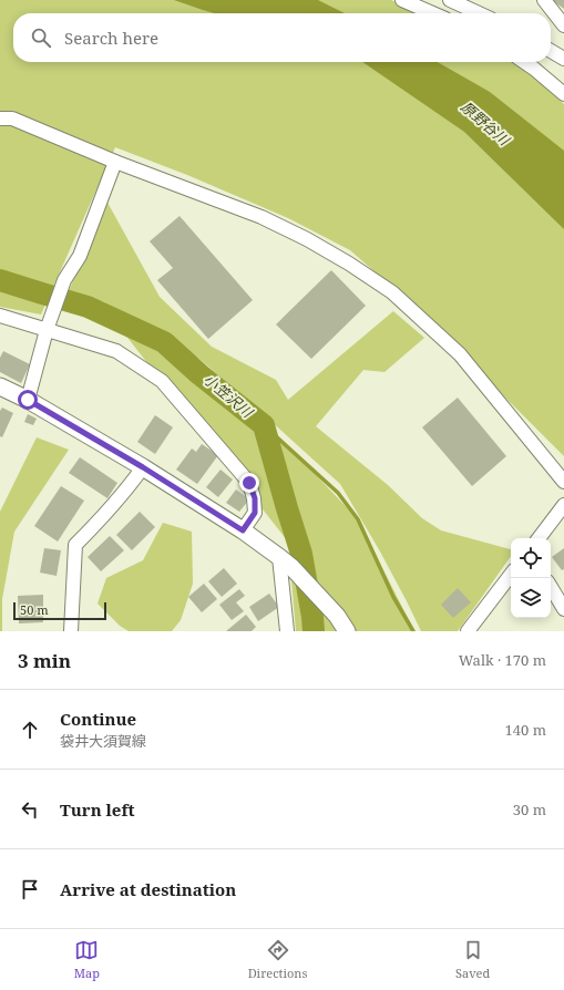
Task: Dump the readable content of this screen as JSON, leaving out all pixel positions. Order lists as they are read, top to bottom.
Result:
{
  "water": ["原野谷川", "小笠沢川"],
  "scale_bar": "50 m",
  "page": {
    "search": "Search here",
    "scale": "50 m",
    "heading": ["3 min", "Walk · 170 m"],
    "list": [
      ["Continue", "袋井大須賀線", "140 m"],
      ["Turn left", "30 m"],
      "Arrive at destination"
    ],
    "nav": ["Map", "Directions", "Saved"]
  }
}
